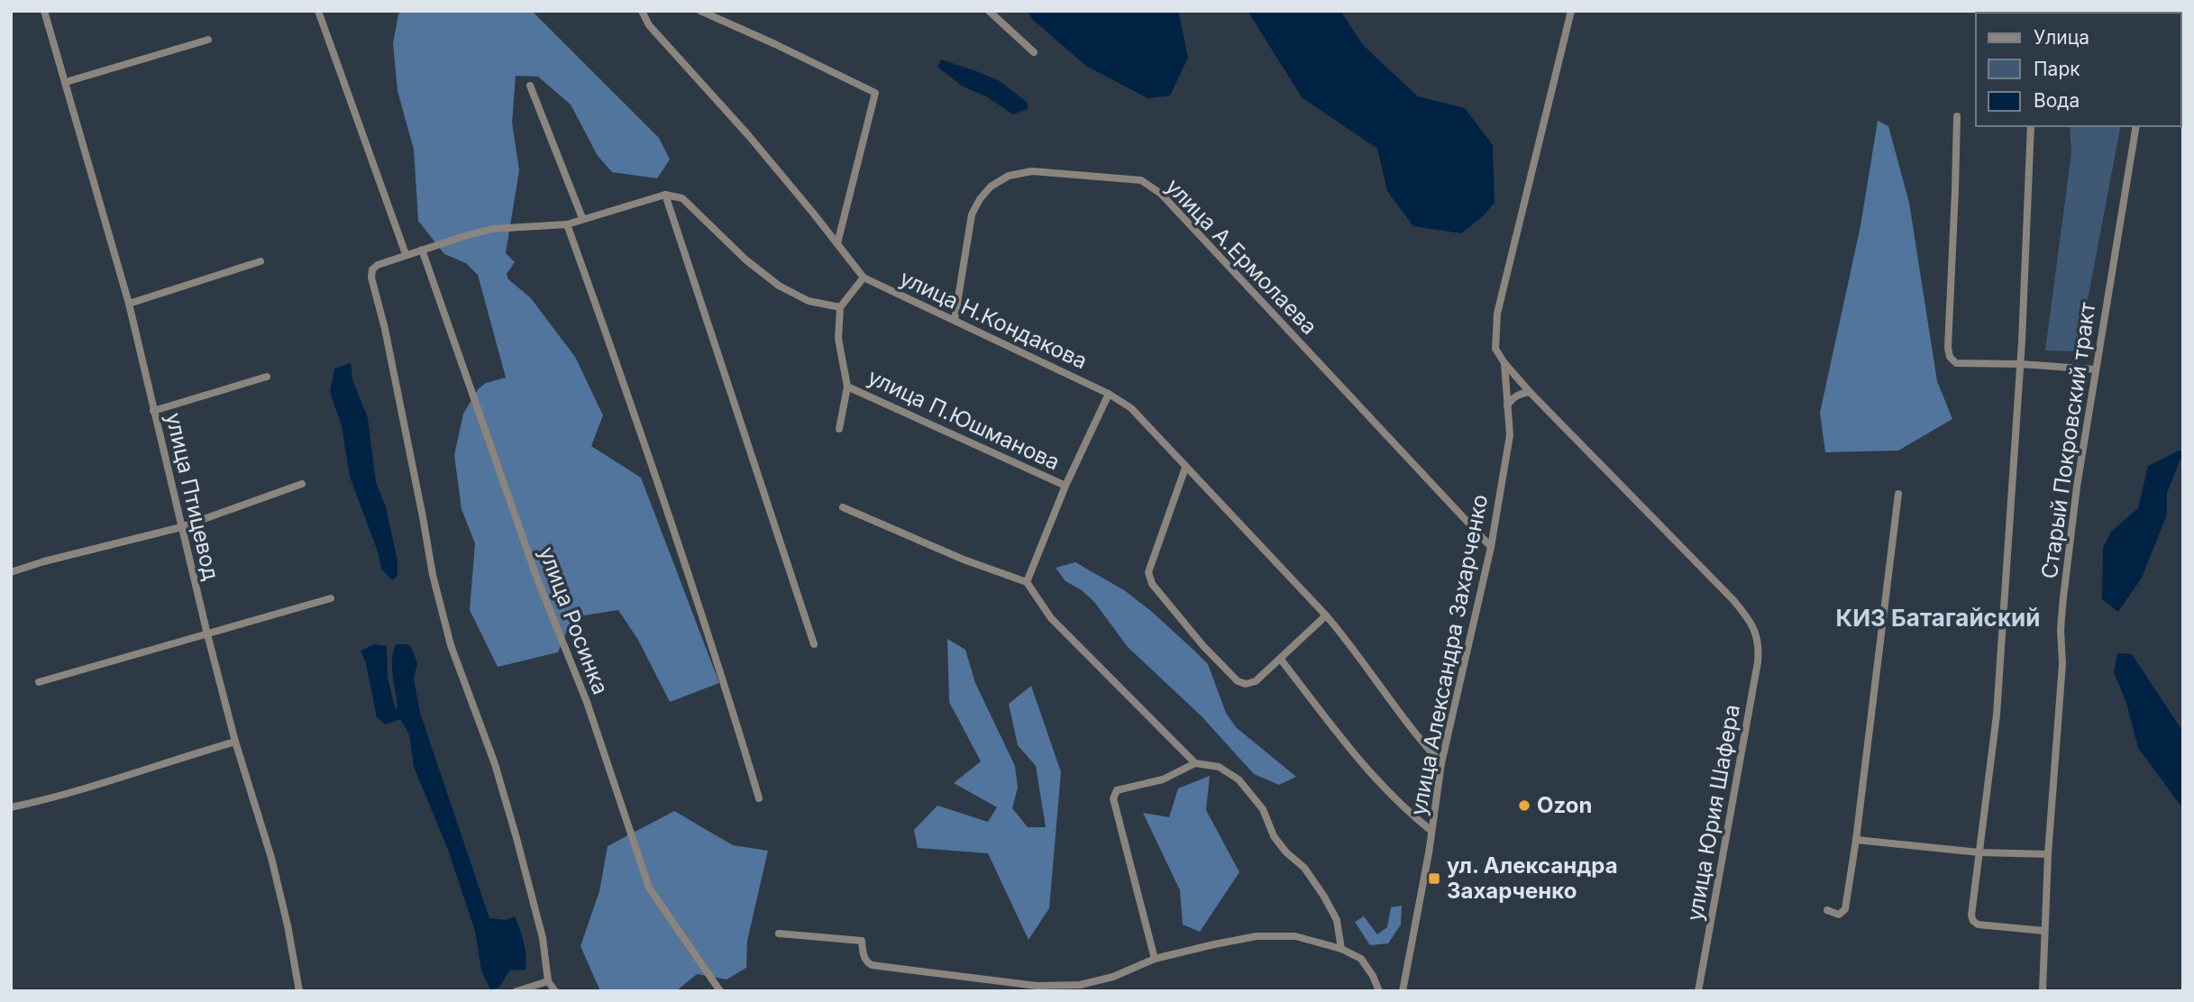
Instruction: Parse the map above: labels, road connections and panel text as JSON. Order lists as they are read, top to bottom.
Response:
{
  "streets": {
    "street": [
      "улица А.Ермолаева",
      "улица Н.Кондакова",
      "улица П.Юшманова",
      "Старый Покровский тракт",
      "улица Птицевод",
      "улица Росинка",
      "улица Александра Захарченко",
      "улица Юрия Шафера"
    ]
  },
  "crossings": [
    ["улица А.Ермолаева", "улица Н.Кондакова"],
    ["улица А.Ермолаева", "улица Александра Захарченко"],
    ["улица Н.Кондакова", "улица Александра Захарченко"]
  ],
  "districts": ["КИЗ Батагайский"],
  "places": {
    "other": ["Ozon"],
    "transit": ["ул. Александра Захарченко"]
  },
  "legend": ["Улица", "Парк", "Вода"]
}
